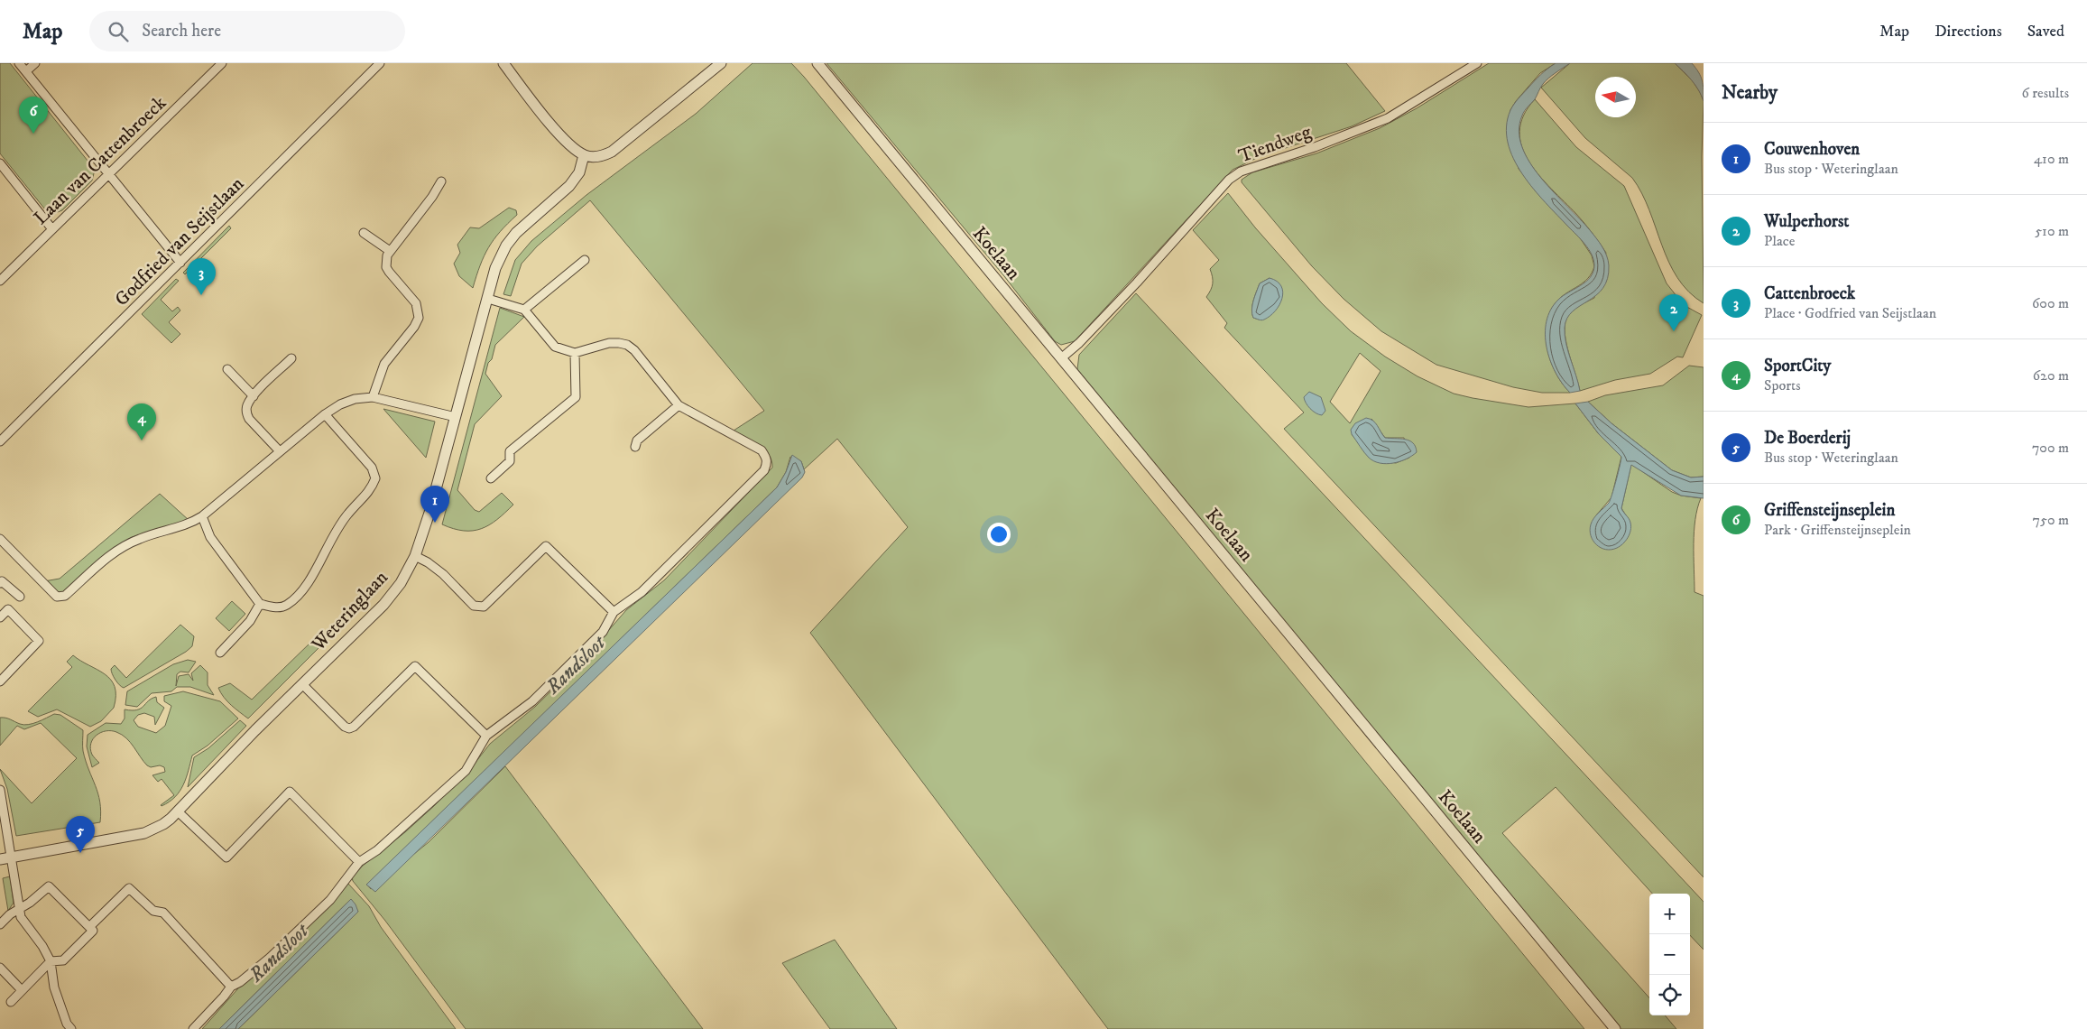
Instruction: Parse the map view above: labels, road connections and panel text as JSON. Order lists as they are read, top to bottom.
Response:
{
  "streets": {
    "street": [
      "Tiendweg",
      "Laan van Cattenbroeck",
      "Godfried van Seijstlaan",
      "Koelaan",
      "Weteringlaan"
    ]
  },
  "crossings": [
    ["Tiendweg", "Koelaan"]
  ],
  "water": ["Randsloot"],
  "north": "left",
  "page": {
    "header": "Map",
    "search": "Search here",
    "nav": ["Map", "Directions", "Saved"],
    "heading": ["Nearby", "6 results"],
    "pins": [
      "6",
      "3",
      "2",
      "4",
      "1",
      "5"
    ],
    "list": [
      {
        "mark": "1",
        "name": "Couwenhoven",
        "note": "Bus stop · Weteringlaan",
        "value": "410 m"
      },
      {
        "mark": "2",
        "name": "Wulperhorst",
        "note": "Place",
        "value": "510 m"
      },
      {
        "mark": "3",
        "name": "Cattenbroeck",
        "note": "Place · Godfried van Seijstlaan",
        "value": "600 m"
      },
      {
        "mark": "4",
        "name": "SportCity",
        "note": "Sports",
        "value": "620 m"
      },
      {
        "mark": "5",
        "name": "De Boerderij",
        "note": "Bus stop · Weteringlaan",
        "value": "700 m"
      },
      {
        "mark": "6",
        "name": "Griffensteijnseplein",
        "note": "Park · Griffensteijnseplein",
        "value": "750 m"
      }
    ],
    "map_buttons": ["+", "−"]
  }
}
